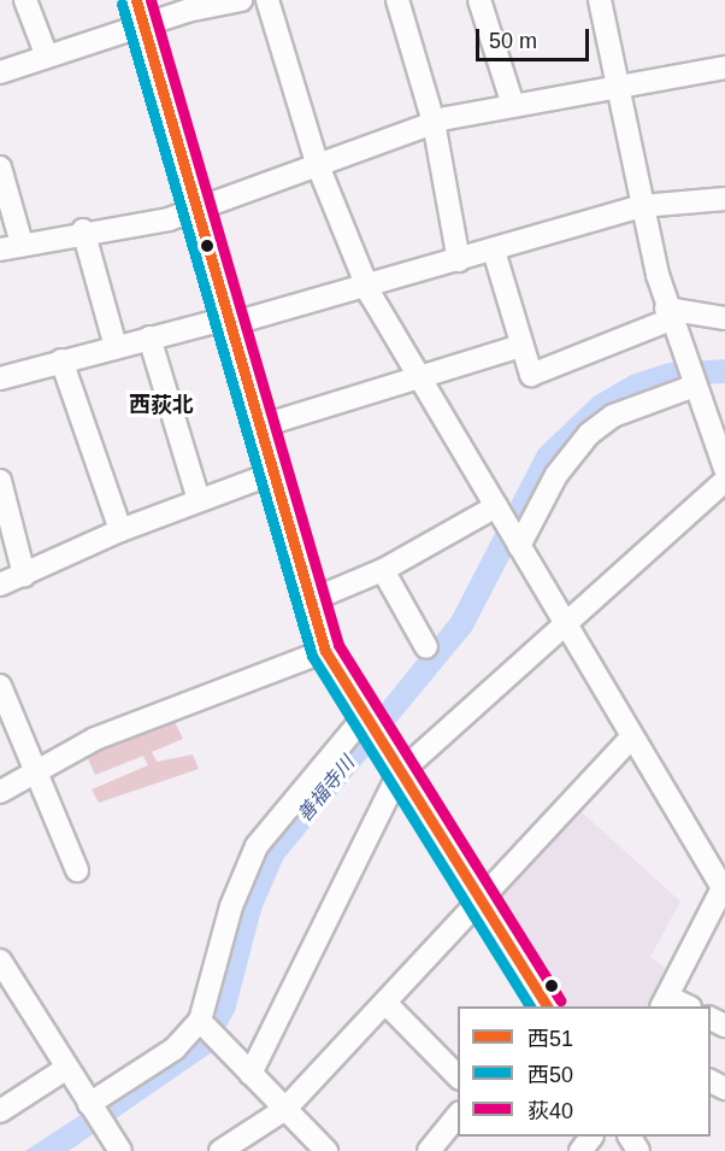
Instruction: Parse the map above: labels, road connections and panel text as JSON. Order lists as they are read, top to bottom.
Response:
{
  "districts": ["西荻北"],
  "water": ["善福寺川"],
  "lines": ["transit line 西51", "transit line 荻40", "transit line 西50"],
  "legend": ["西51", "西50", "荻40"],
  "scale_bar": "50 m"
}
